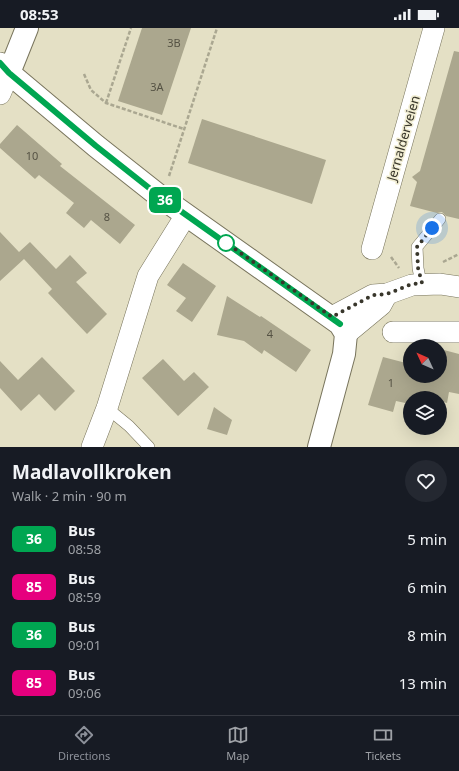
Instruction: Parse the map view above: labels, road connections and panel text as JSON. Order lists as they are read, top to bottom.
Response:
{
  "streets": {
    "street": ["Jernalderveien"]
  },
  "lines": ["bus line 36"],
  "house_numbers": [
    "3B",
    "3A",
    "10",
    "8",
    "4",
    "1"
  ],
  "north": "top left",
  "page": {
    "status": "08:53",
    "on_map": "36",
    "heading": ["Madlavollkroken", "Walk · 2 min · 90 m"],
    "list": [
      {
        "mark": "36",
        "name": "Bus",
        "note": "08:58",
        "value": "5 min"
      },
      {
        "mark": "85",
        "name": "Bus",
        "note": "08:59",
        "value": "6 min"
      },
      {
        "mark": "36",
        "name": "Bus",
        "note": "09:01",
        "value": "8 min"
      },
      {
        "mark": "85",
        "name": "Bus",
        "note": "09:06",
        "value": "13 min"
      }
    ],
    "tabs": ["Directions", "Map", "Tickets"]
  }
}
